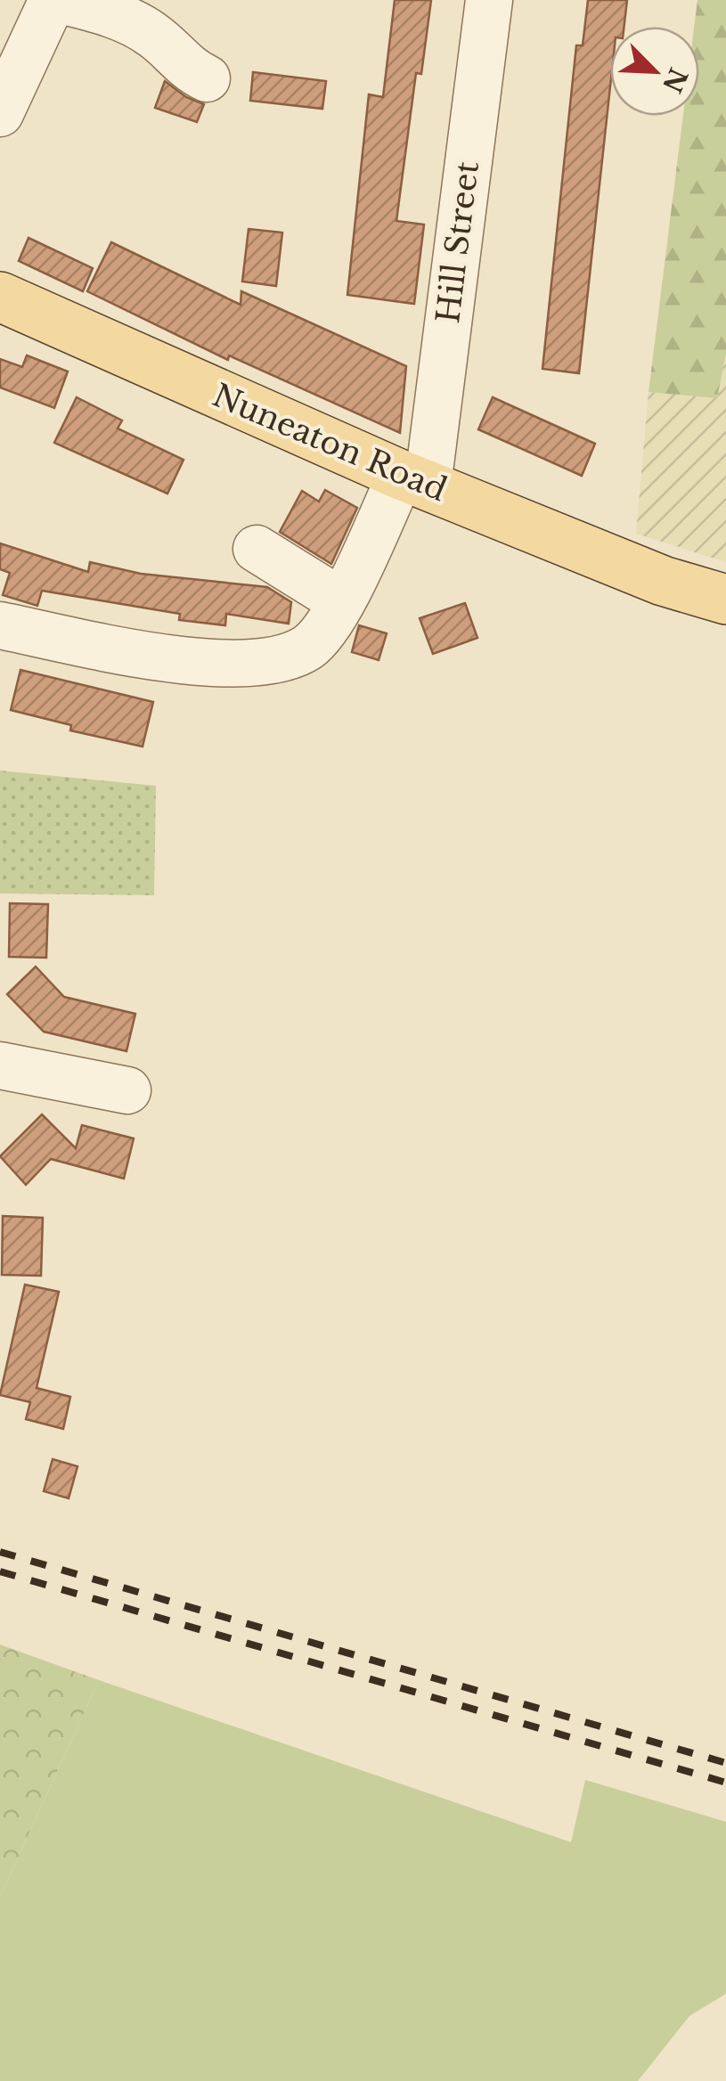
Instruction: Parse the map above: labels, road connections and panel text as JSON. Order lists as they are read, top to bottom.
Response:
{
  "streets": {
    "main road": ["Nuneaton Road"],
    "street": ["Hill Street"]
  },
  "crossings": [
    ["Hill Street", "Nuneaton Road"]
  ],
  "north": "bottom right"
}
